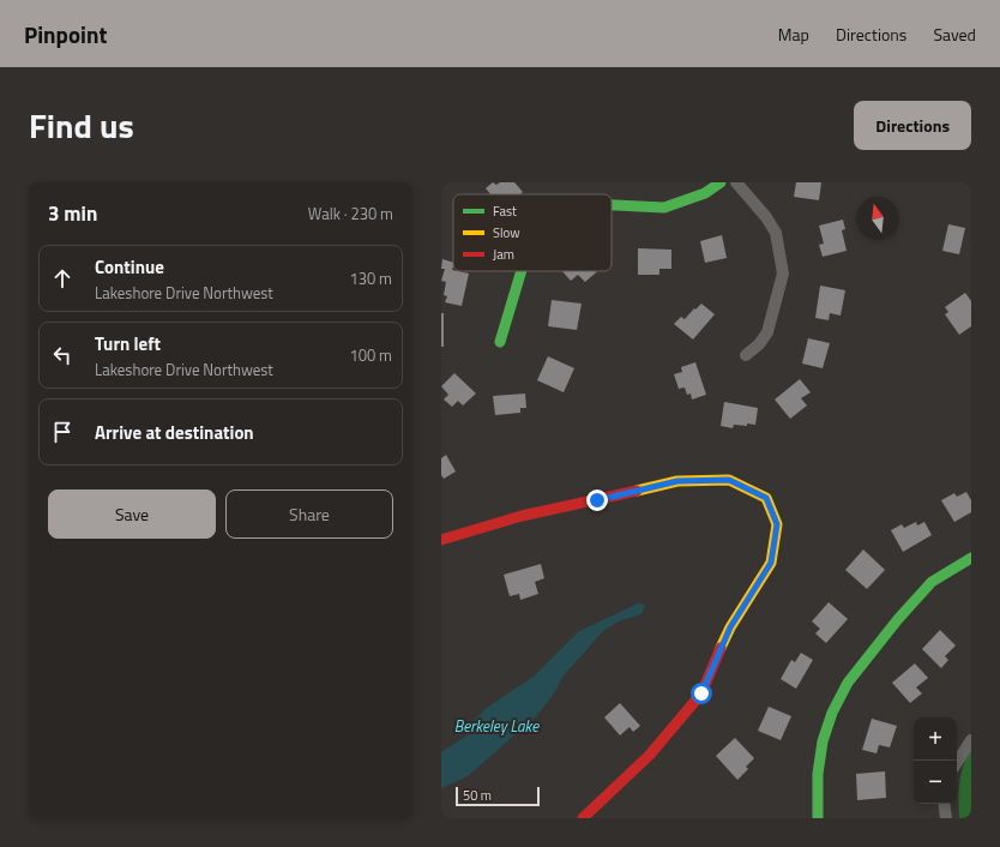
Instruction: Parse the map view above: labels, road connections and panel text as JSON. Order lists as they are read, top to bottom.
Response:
{
  "water": ["Berkeley Lake"],
  "legend": ["Fast", "Slow", "Jam"],
  "scale_bar": "50 m",
  "north": "top",
  "page": {
    "header": "Pinpoint",
    "nav": ["Map", "Directions", "Saved"],
    "title": "Find us",
    "buttons": [
      "Directions",
      ["Save", "Share"]
    ],
    "heading": ["3 min", "Walk · 230 m"],
    "list": [
      ["Continue", "Lakeshore Drive Northwest", "130 m"],
      ["Turn left", "Lakeshore Drive Northwest", "100 m"],
      "Arrive at destination"
    ],
    "map_buttons": ["+", "−"],
    "scale": "50 m"
  }
}
